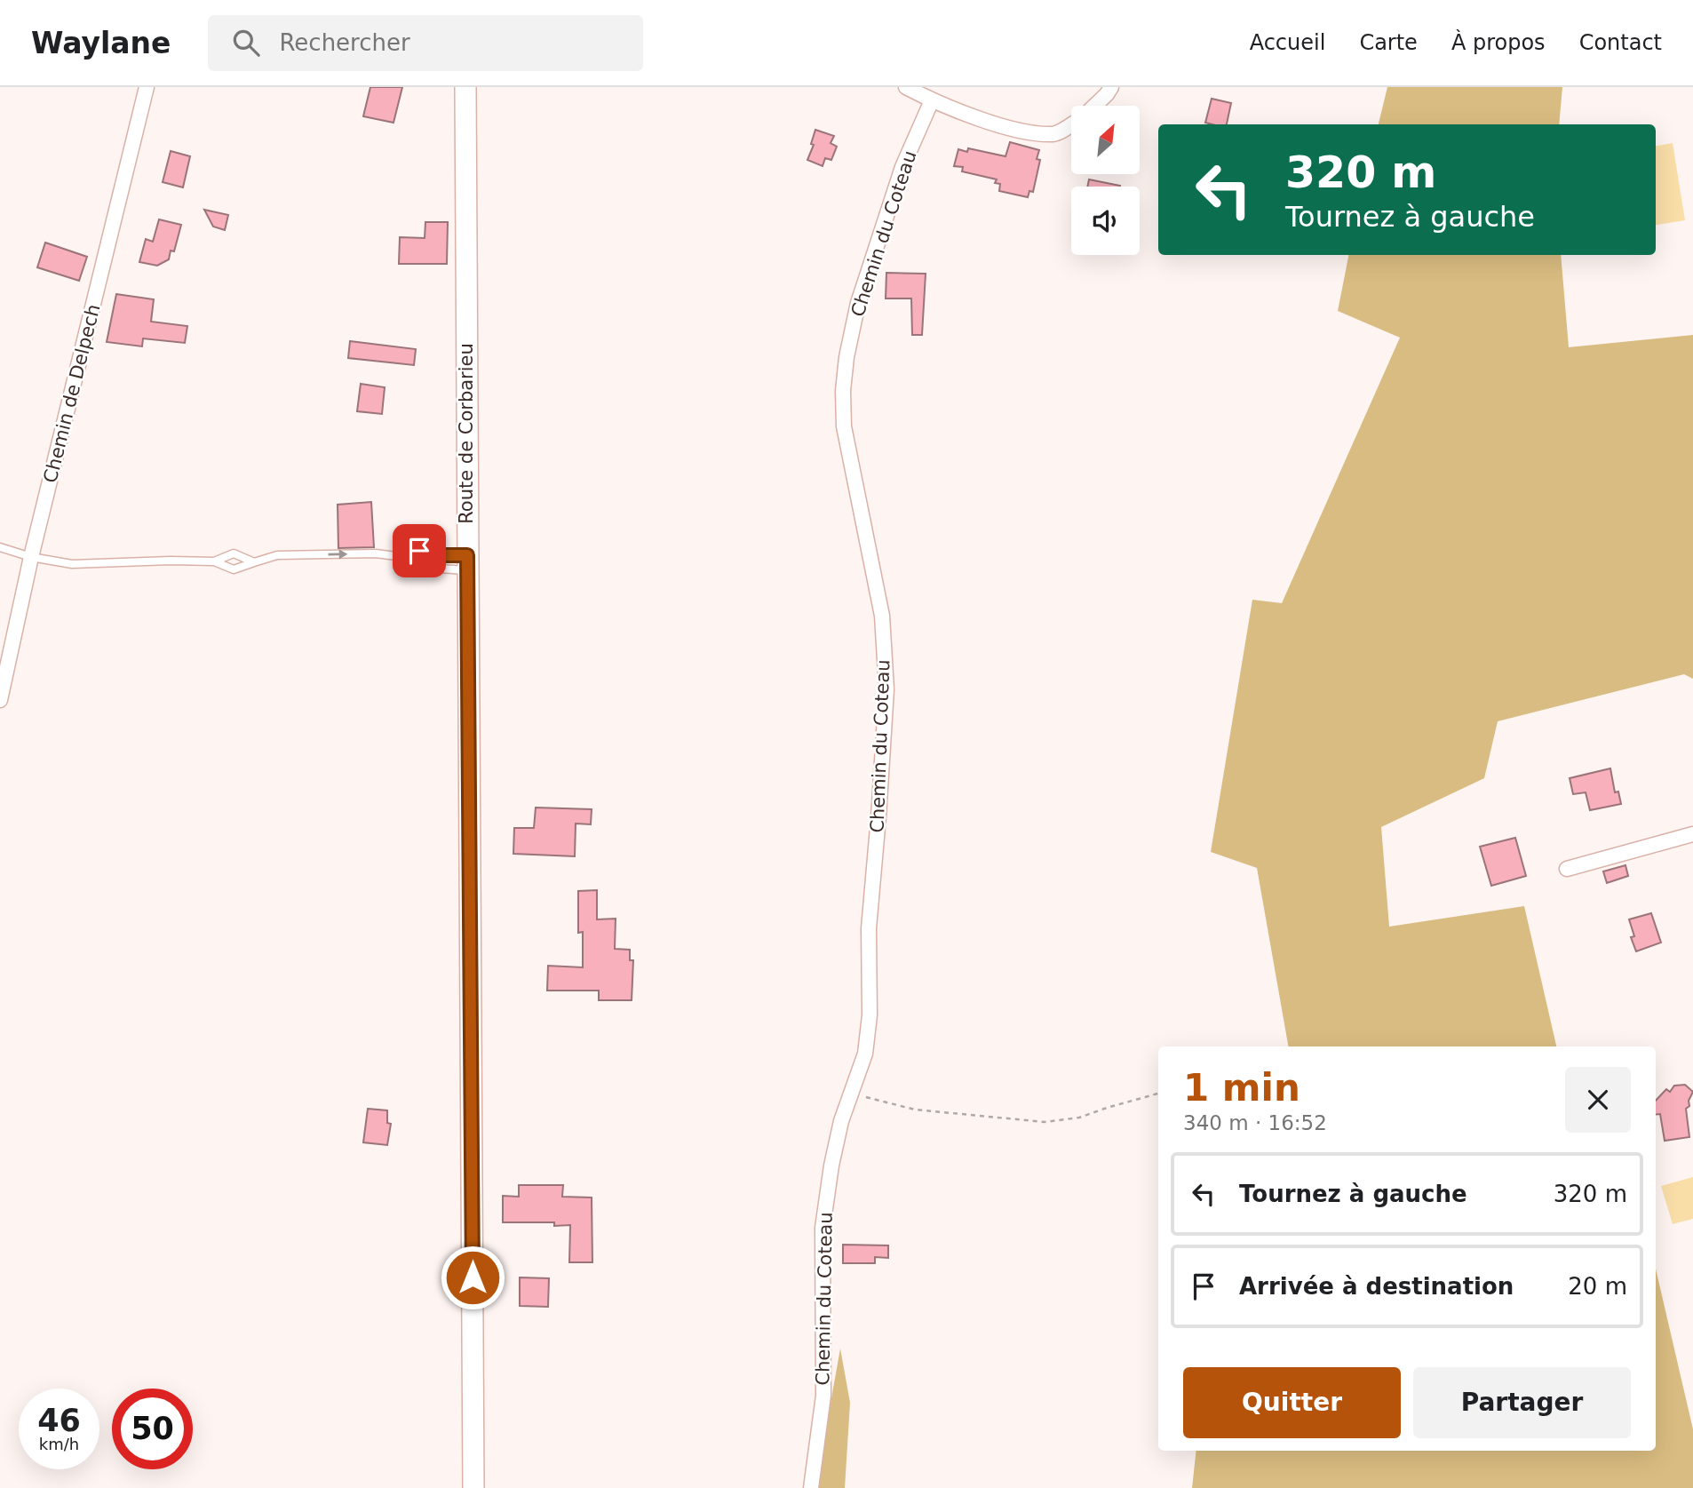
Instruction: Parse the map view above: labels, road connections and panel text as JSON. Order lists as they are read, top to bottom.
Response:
{
  "streets": {
    "main road": ["Route de Corbarieu"],
    "street": ["Chemin du Coteau", "Chemin de Delpech"]
  },
  "north": "top right",
  "page": {
    "header": "Waylane",
    "search": "Rechercher",
    "nav": [
      "Accueil",
      "Carte",
      "À propos",
      "Contact"
    ],
    "turn": ["320 m", "Tournez à gauche"],
    "heading": ["1 min", "340 m · 16:52"],
    "list": [
      {
        "name": "Tournez à gauche",
        "value": "320 m"
      },
      {
        "name": "Arrivée à destination",
        "value": "20 m"
      }
    ],
    "buttons": ["Quitter", "Partager"],
    "speed": "46 km/h",
    "limit": "50"
  }
}
